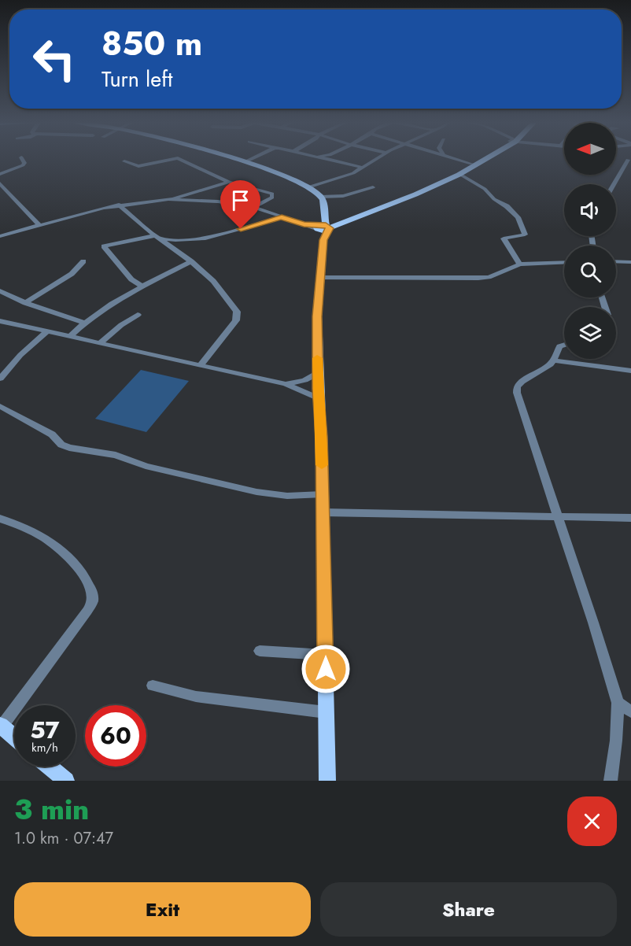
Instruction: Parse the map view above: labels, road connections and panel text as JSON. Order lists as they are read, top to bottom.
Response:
{
  "north": "left",
  "page": {
    "turn": ["850 m", "Turn left"],
    "speed": "57 km/h",
    "limit": "60",
    "heading": ["3 min", "1.0 km · 07:47"],
    "buttons": ["Exit", "Share"]
  }
}
